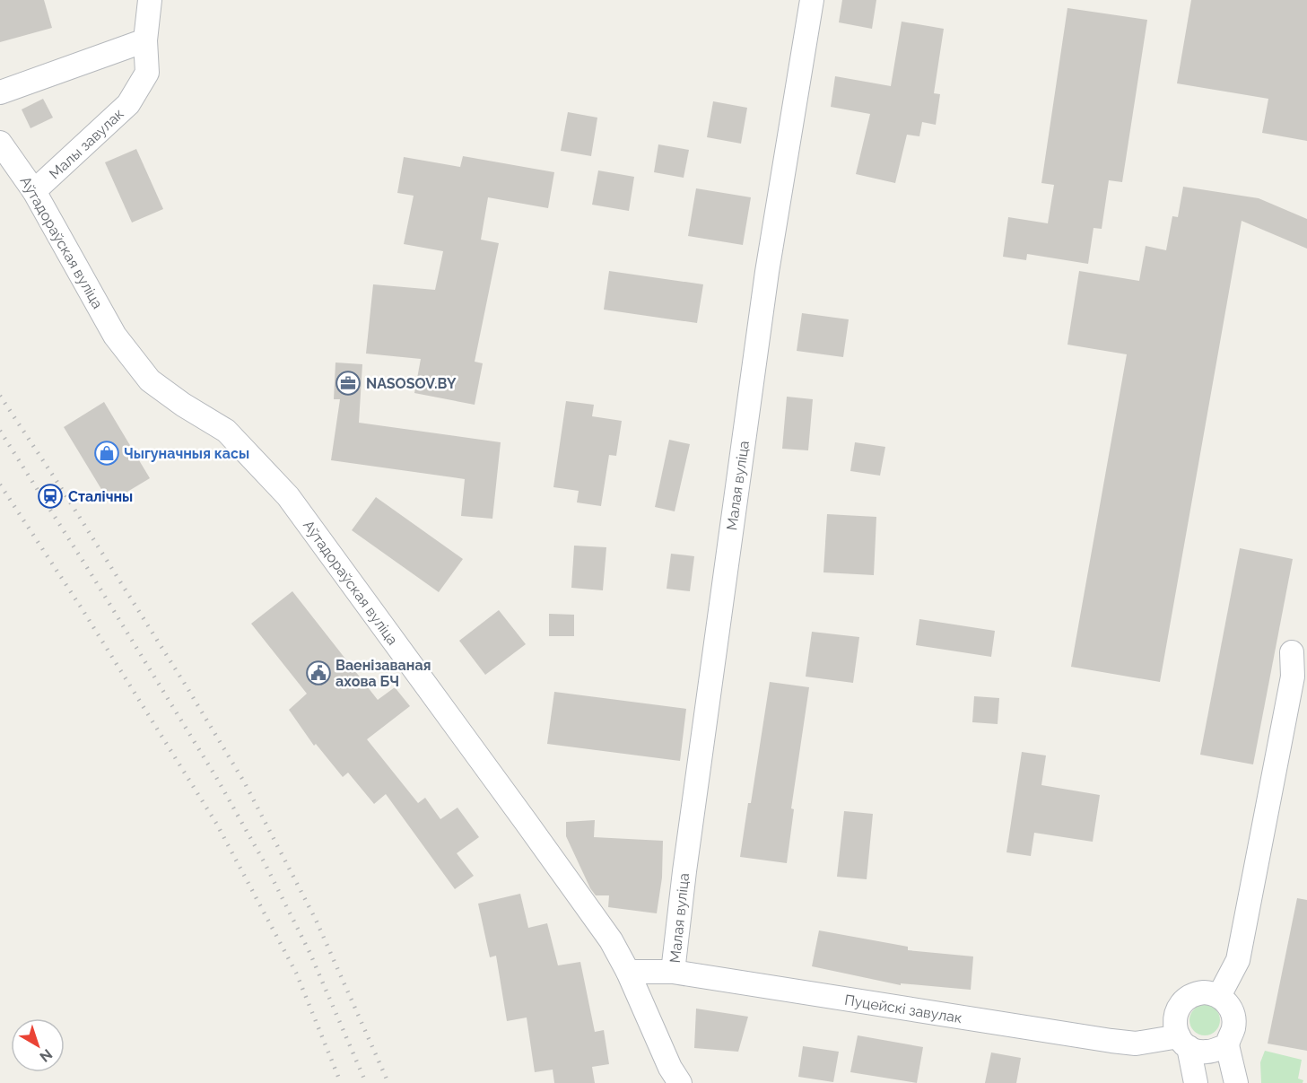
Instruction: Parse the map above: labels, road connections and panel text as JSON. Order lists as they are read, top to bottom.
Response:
{
  "streets": {
    "street": [
      "Малы завулак",
      "Аўтадораўская вуліца",
      "Малая вуліца",
      "Пуцейскі завулак"
    ]
  },
  "crossings": [
    ["Малы завулак", "Аўтадораўская вуліца"],
    ["Аўтадораўская вуліца", "Пуцейскі завулак"],
    ["Малая вуліца", "Пуцейскі завулак"]
  ],
  "places": {
    "office": ["NASOSOV.BY"],
    "shop": ["Чыгуначныя касы"],
    "station": ["Сталічны"],
    "public building": ["Ваенізаваная ахова БЧ"]
  },
  "north": "bottom right"
}
